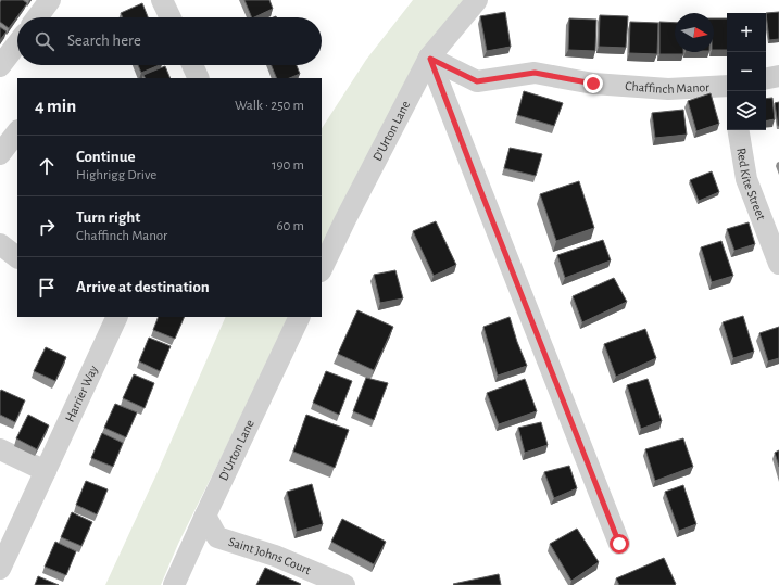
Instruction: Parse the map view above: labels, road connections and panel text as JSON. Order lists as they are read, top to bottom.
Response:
{
  "streets": {
    "street": [
      "Chaffinch Manor",
      "D'Urton Lane",
      "Red Kite Street",
      "Harrier Way",
      "Saint Johns Court"
    ]
  },
  "crossings": [
    ["Chaffinch Manor", "D'Urton Lane"],
    ["D'Urton Lane", "Saint Johns Court"]
  ],
  "north": "right",
  "page": {
    "map_buttons": ["+", "−"],
    "search": "Search here",
    "heading": ["4 min", "Walk · 250 m"],
    "list": [
      ["Continue", "Highrigg Drive", "190 m"],
      ["Turn right", "Chaffinch Manor", "60 m"],
      "Arrive at destination"
    ]
  }
}
